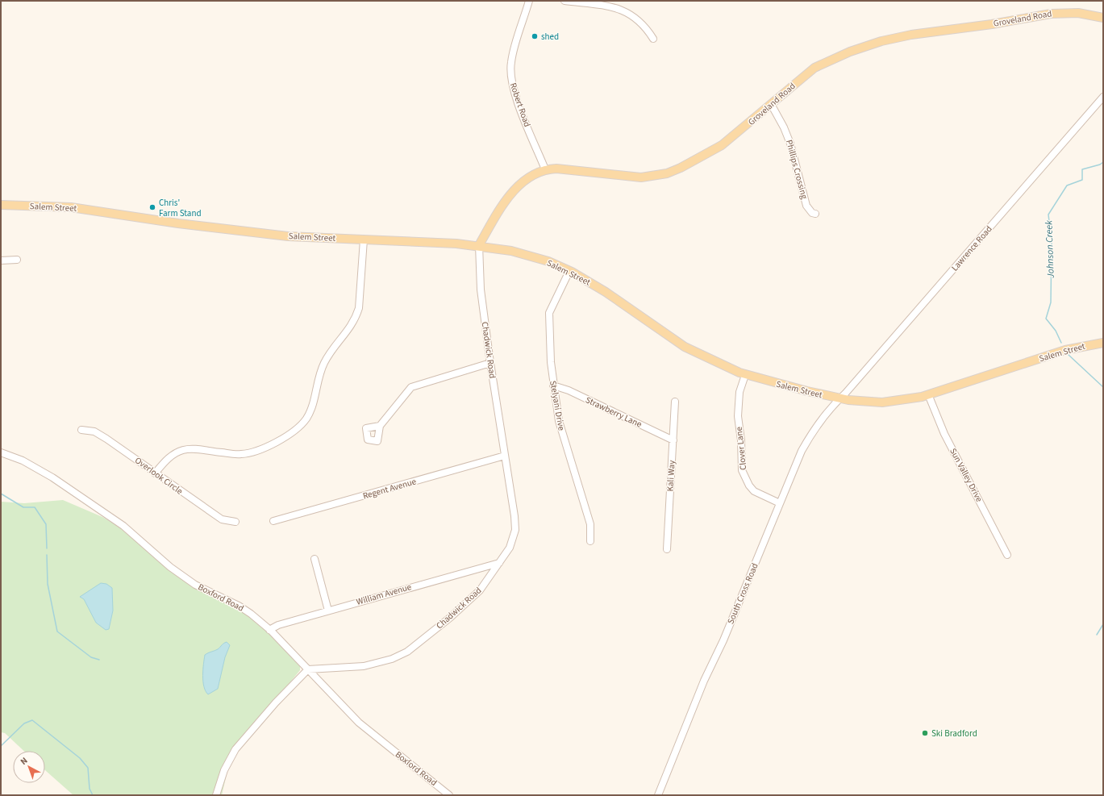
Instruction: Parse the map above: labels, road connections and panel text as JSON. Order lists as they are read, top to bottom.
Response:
{
  "streets": {
    "main road": ["Groveland Road", "Salem Street"],
    "street": [
      "Robert Road",
      "Phillips Crossing",
      "Lawrence Road",
      "Chadwick Road",
      "Stelyani Drive",
      "Strawberry Lane",
      "Clover Lane",
      "Sun Valley Drive",
      "Overlook Circle",
      "Kali Way",
      "Regent Avenue",
      "South Cross Road",
      "William Avenue",
      "Boxford Road"
    ]
  },
  "crossings": [
    ["Groveland Road", "Robert Road"],
    ["Groveland Road", "Phillips Crossing"],
    ["Groveland Road", "Salem Street"],
    ["Groveland Road", "Chadwick Road"],
    ["Salem Street", "Lawrence Road"],
    ["Salem Street", "Chadwick Road"],
    ["Salem Street", "Stelyani Drive"],
    ["Salem Street", "Clover Lane"],
    ["Salem Street", "Sun Valley Drive"],
    ["Salem Street", "South Cross Road"],
    ["Lawrence Road", "South Cross Road"],
    ["Chadwick Road", "Regent Avenue"],
    ["Chadwick Road", "William Avenue"],
    ["Chadwick Road", "Boxford Road"],
    ["Stelyani Drive", "Strawberry Lane"],
    ["Strawberry Lane", "Kali Way"],
    ["Clover Lane", "South Cross Road"],
    ["William Avenue", "Boxford Road"]
  ],
  "water": ["Johnson Creek"],
  "places": ["shed", "Chris' Farm Stand", "Ski Bradford"],
  "north": "top left"
}
